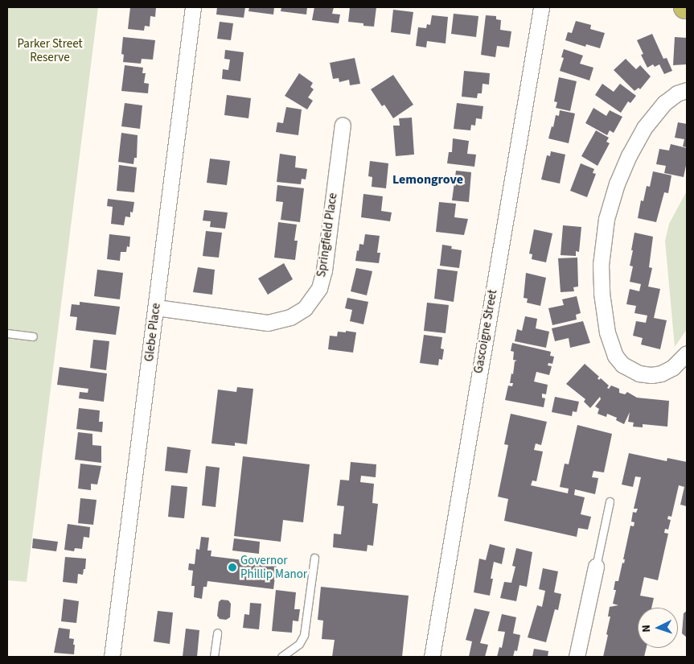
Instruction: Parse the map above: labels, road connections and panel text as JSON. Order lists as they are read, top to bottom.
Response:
{
  "streets": {
    "street": ["Springfield Place", "Gascoigne Street", "Glebe Place"]
  },
  "crossings": [
    ["Springfield Place", "Glebe Place"]
  ],
  "districts": ["Lemongrove"],
  "parks": ["Parker Street Reserve"],
  "places": ["Governor Phillip Manor"],
  "north": "left"
}
